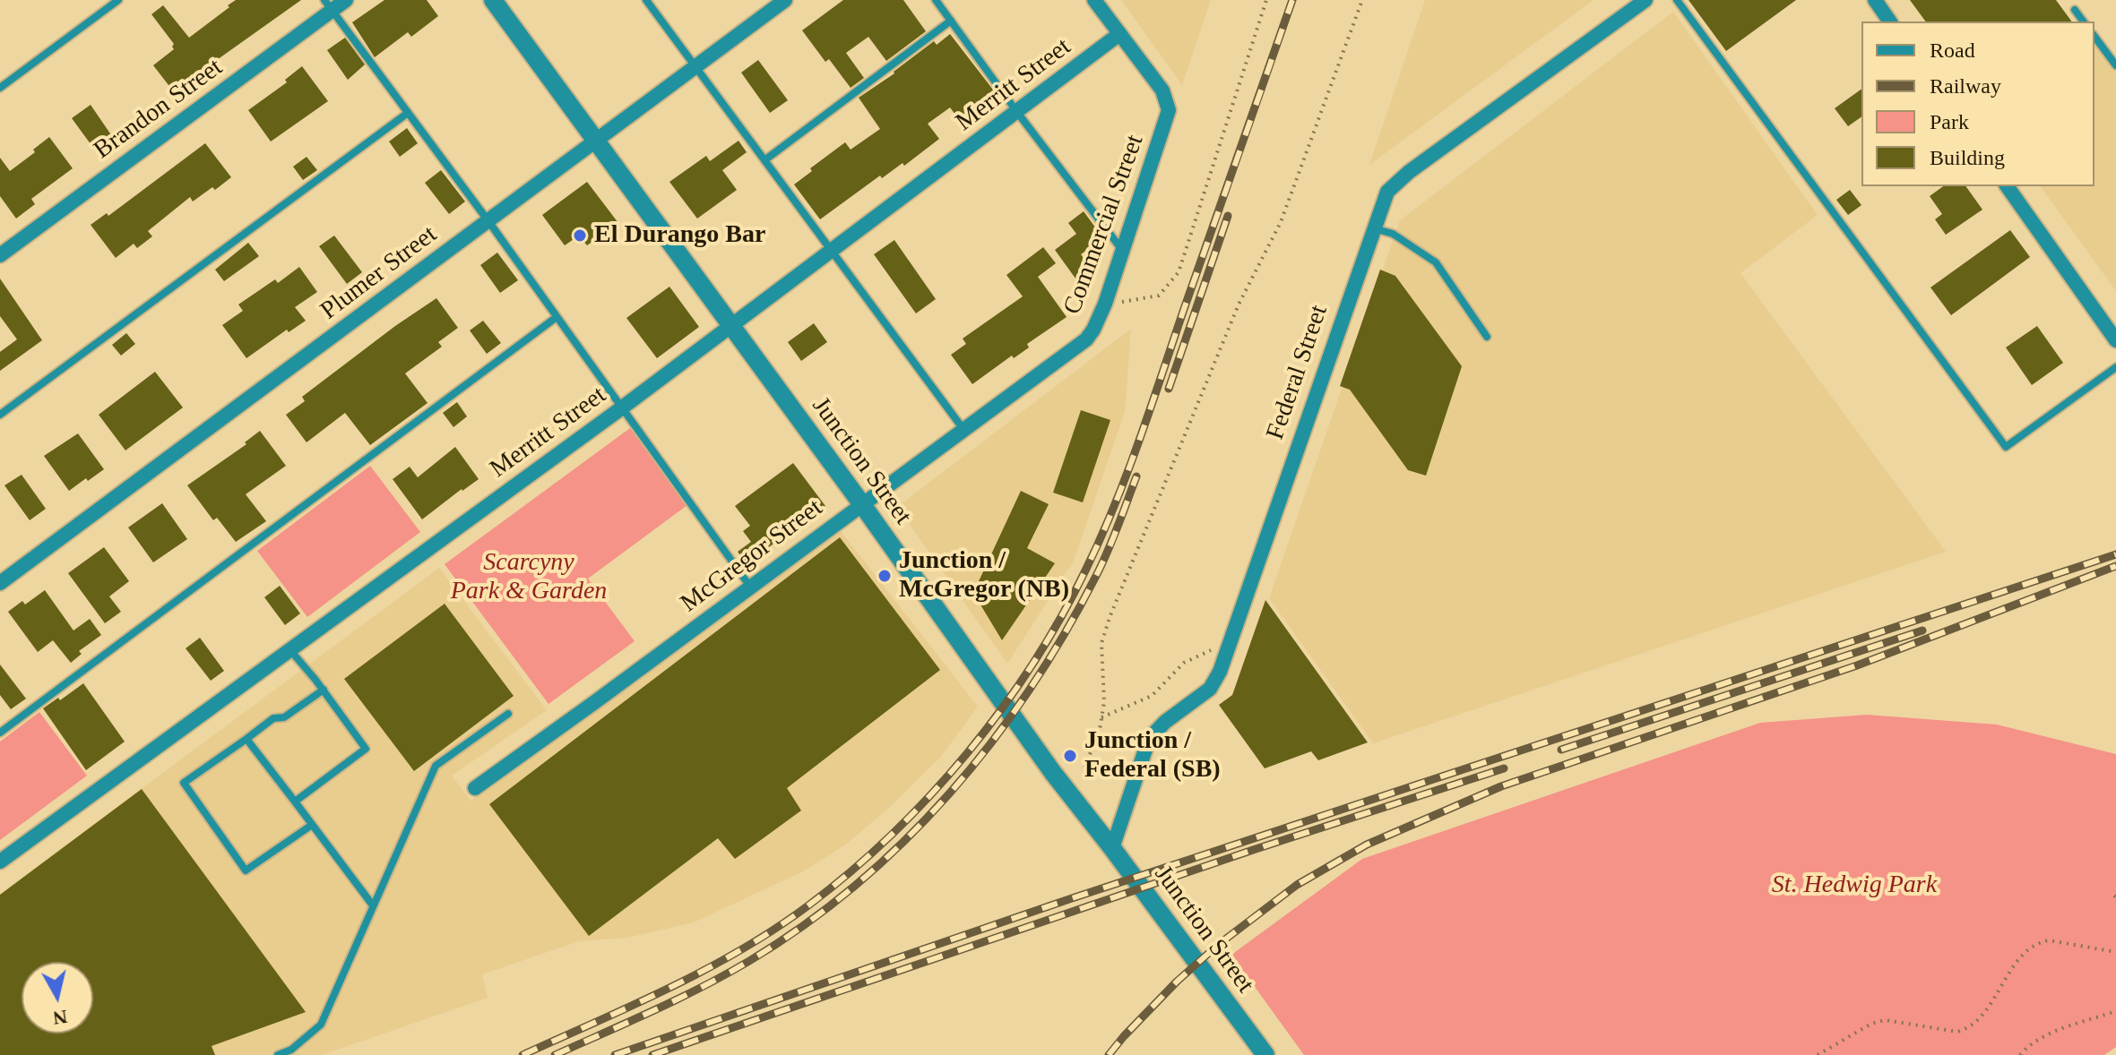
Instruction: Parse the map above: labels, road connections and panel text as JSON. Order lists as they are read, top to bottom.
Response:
{
  "streets": {
    "street": [
      "Merritt Street",
      "Brandon Street",
      "Commercial Street",
      "Plumer Street",
      "Federal Street",
      "Junction Street",
      "McGregor Street"
    ]
  },
  "crossings": [
    ["Merritt Street", "Commercial Street"],
    ["Merritt Street", "Junction Street"],
    ["Commercial Street", "McGregor Street"],
    ["Plumer Street", "Junction Street"],
    ["Federal Street", "Junction Street"],
    ["Junction Street", "McGregor Street"]
  ],
  "parks": ["Scarcyny Park & Garden", "St. Hedwig Park"],
  "places": ["El Durango Bar", "Junction / McGregor (NB)", "Junction / Federal (SB)"],
  "legend": [
    "Road",
    "Railway",
    "Park",
    "Building"
  ],
  "north": "bottom"
}
